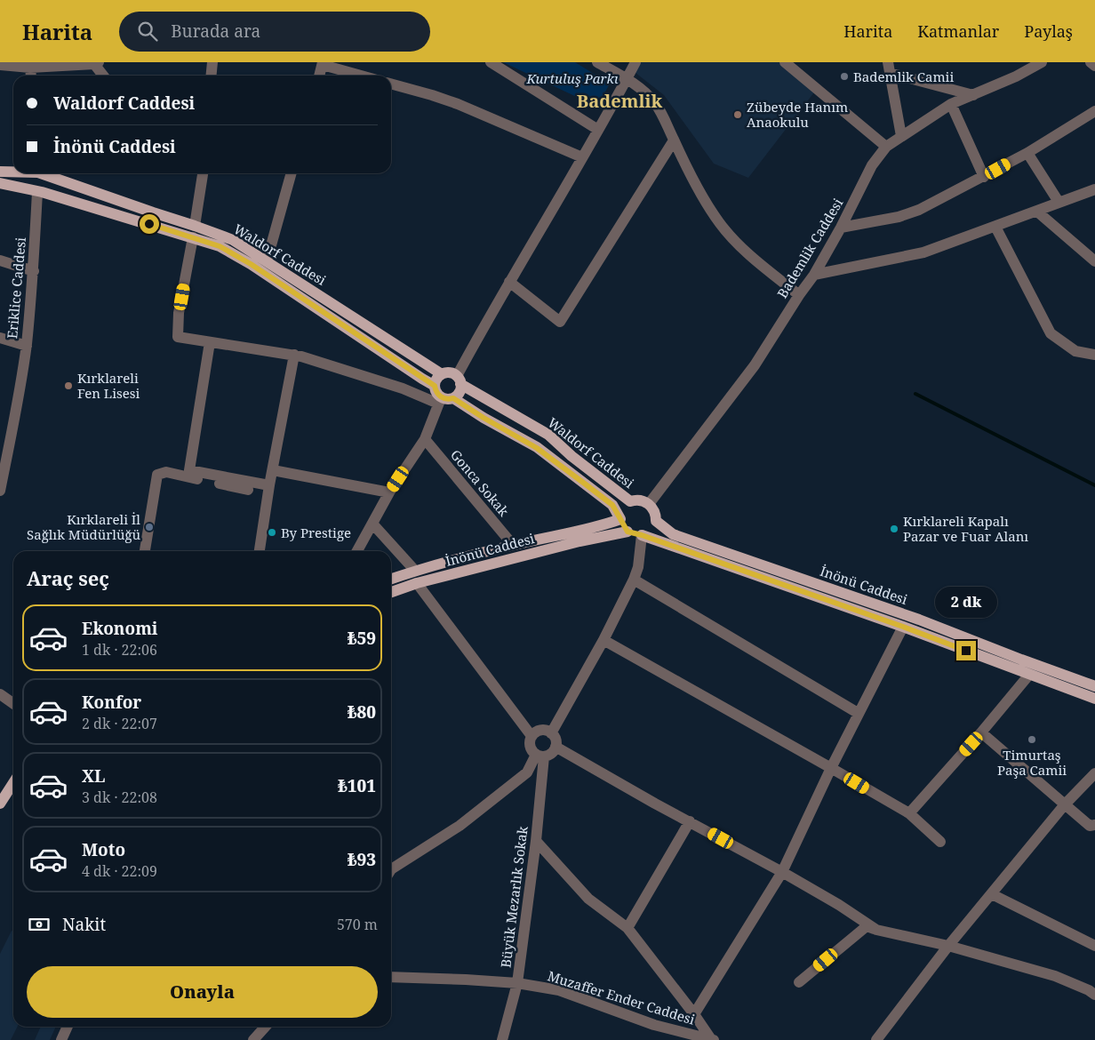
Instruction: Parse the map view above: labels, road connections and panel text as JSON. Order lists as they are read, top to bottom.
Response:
{
  "streets": {
    "main road": ["Waldorf Caddesi", "İnönü Caddesi"],
    "street": [
      "Bademlik Caddesi",
      "Eriklice Caddesi",
      "Gonca Sokak",
      "Büyük Mezarlık Sokak",
      "Muzaffer Ender Caddesi"
    ]
  },
  "crossings": [
    ["Bademlik Caddesi", "Waldorf Caddesi"],
    ["Bademlik Caddesi", "İnönü Caddesi"],
    ["Waldorf Caddesi", "Eriklice Caddesi"],
    ["Waldorf Caddesi", "İnönü Caddesi"],
    ["Gonca Sokak", "İnönü Caddesi"],
    ["Büyük Mezarlık Sokak", "Muzaffer Ender Caddesi"]
  ],
  "districts": ["Bademlik"],
  "parks": ["Kurtuluş Parkı"],
  "places": [
    "Bademlik Camii",
    "Zübeyde Hanım Anaokulu",
    "Kırklareli Fen Lisesi",
    "Kırklareli İl Sağlık Müdürlüğü",
    "Kırklareli Kapalı Pazar ve Fuar Alanı",
    "By Prestige",
    "Timurtaş Paşa Camii"
  ],
  "page": {
    "header": "Harita",
    "search": "Burada ara",
    "nav": ["Harita", "Katmanlar", "Paylaş"],
    "banner": ["Waldorf Caddesi", "İnönü Caddesi"],
    "heading": "Araç seç",
    "bubble": "2 dk",
    "list": [
      {
        "name": "Ekonomi",
        "note": "1 dk · 22:06",
        "value": "₺59"
      },
      {
        "name": "Konfor",
        "note": "2 dk · 22:07",
        "value": "₺80"
      },
      {
        "name": "XL",
        "note": "3 dk · 22:08",
        "value": "₺101"
      },
      {
        "name": "Moto",
        "note": "4 dk · 22:09",
        "value": "₺93"
      }
    ],
    "pay": ["Nakit", "570 m"],
    "buttons": "Onayla"
  }
}
